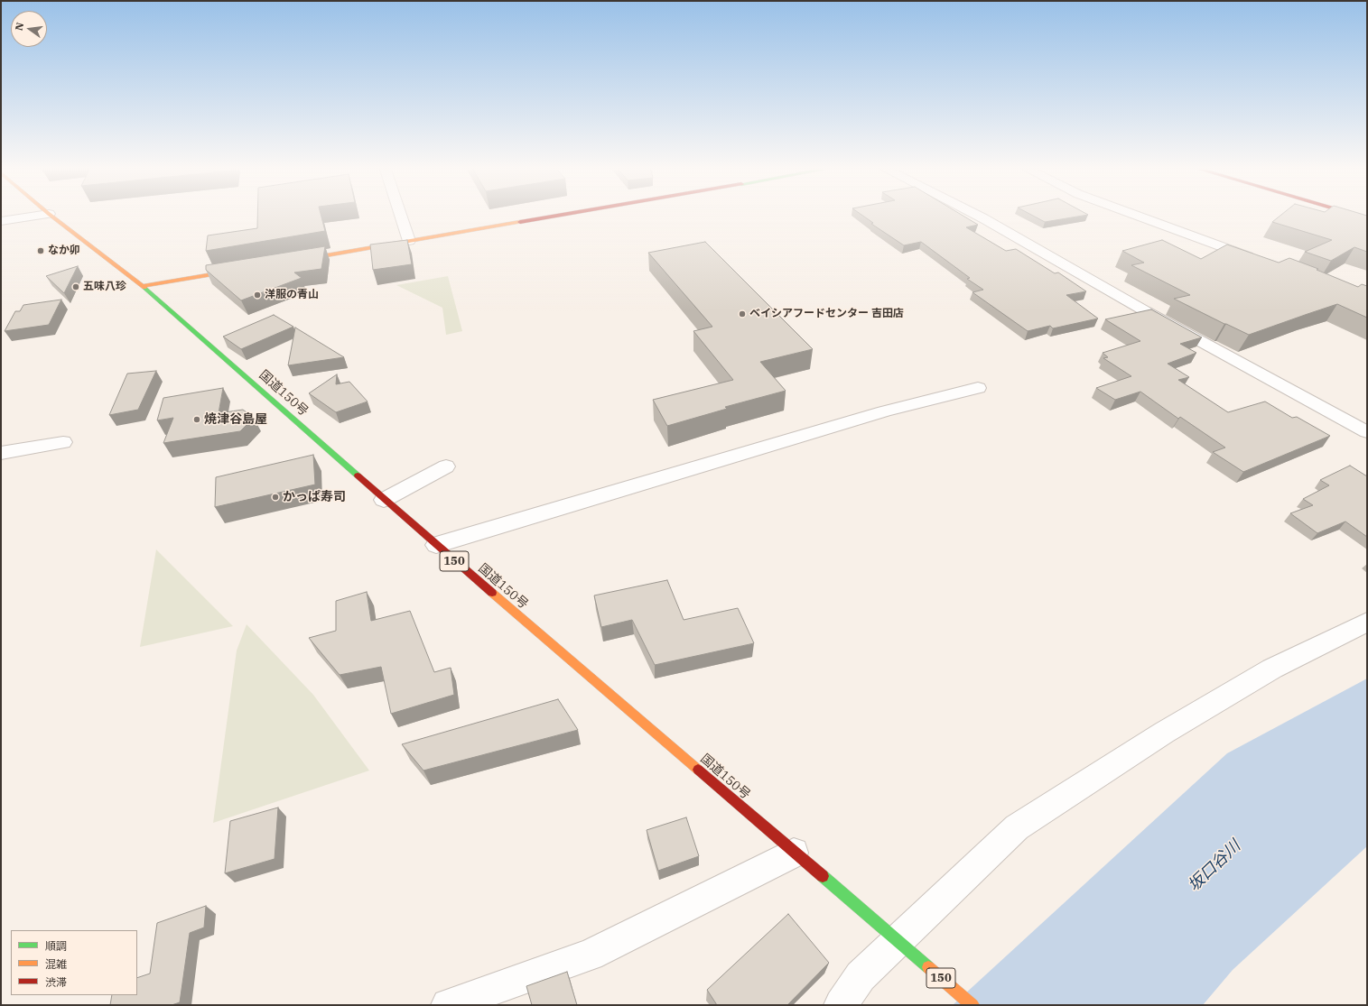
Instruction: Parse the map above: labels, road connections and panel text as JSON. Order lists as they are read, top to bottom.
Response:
{
  "streets": {
    "main road": ["国道150号", "150"]
  },
  "water": ["坂口谷川"],
  "places": [
    "なか卯",
    "五味八珍",
    "洋服の青山",
    "ベイシアフードセンター 吉田店",
    "焼津谷島屋",
    "かっぱ寿司"
  ],
  "legend": ["順調", "混雑", "渋滞"],
  "north": "left"
}
